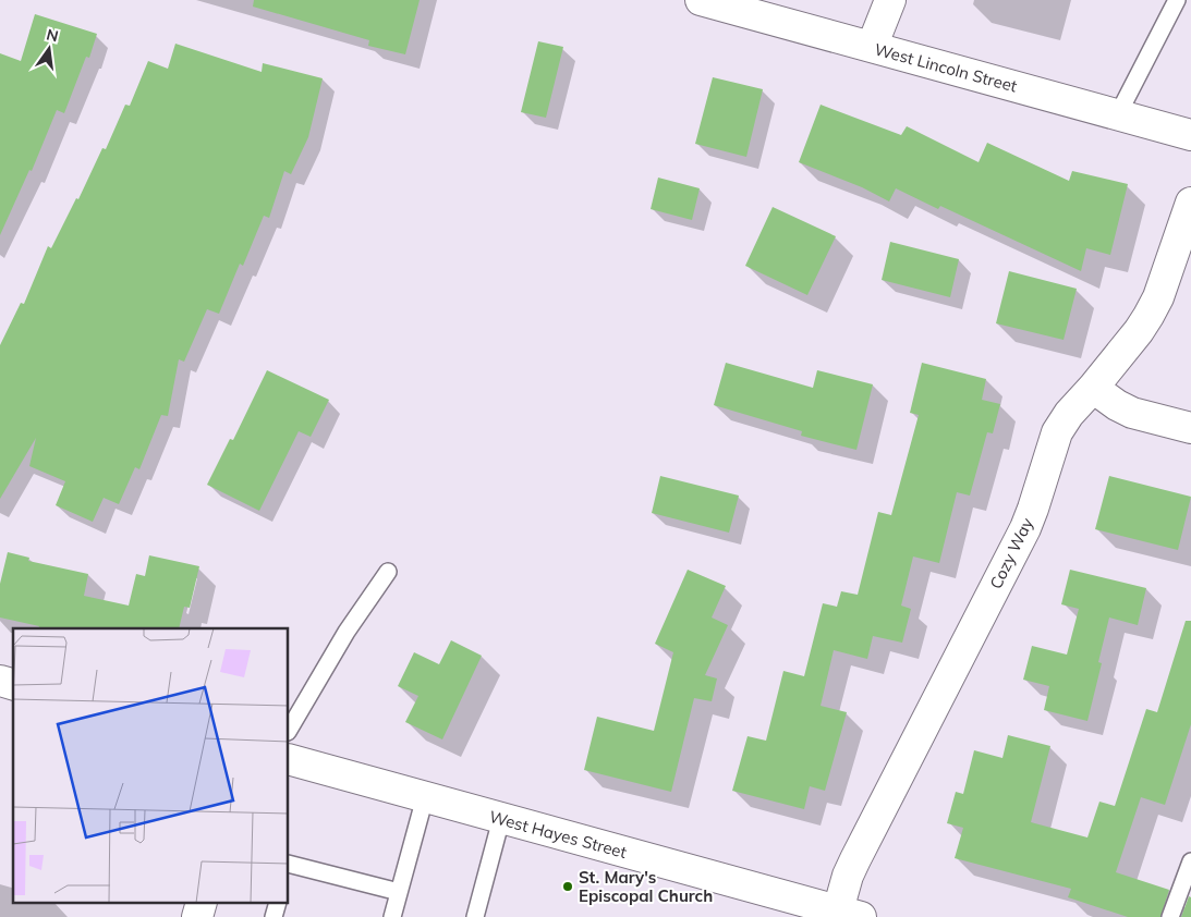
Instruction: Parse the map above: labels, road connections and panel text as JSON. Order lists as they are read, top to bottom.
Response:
{
  "streets": {
    "street": ["West Lincoln Street", "Cozy Way", "West Hayes Street"]
  },
  "crossings": [
    ["Cozy Way", "West Hayes Street"]
  ],
  "places": ["St. Mary's Episcopal Church"],
  "north": "top"
}
